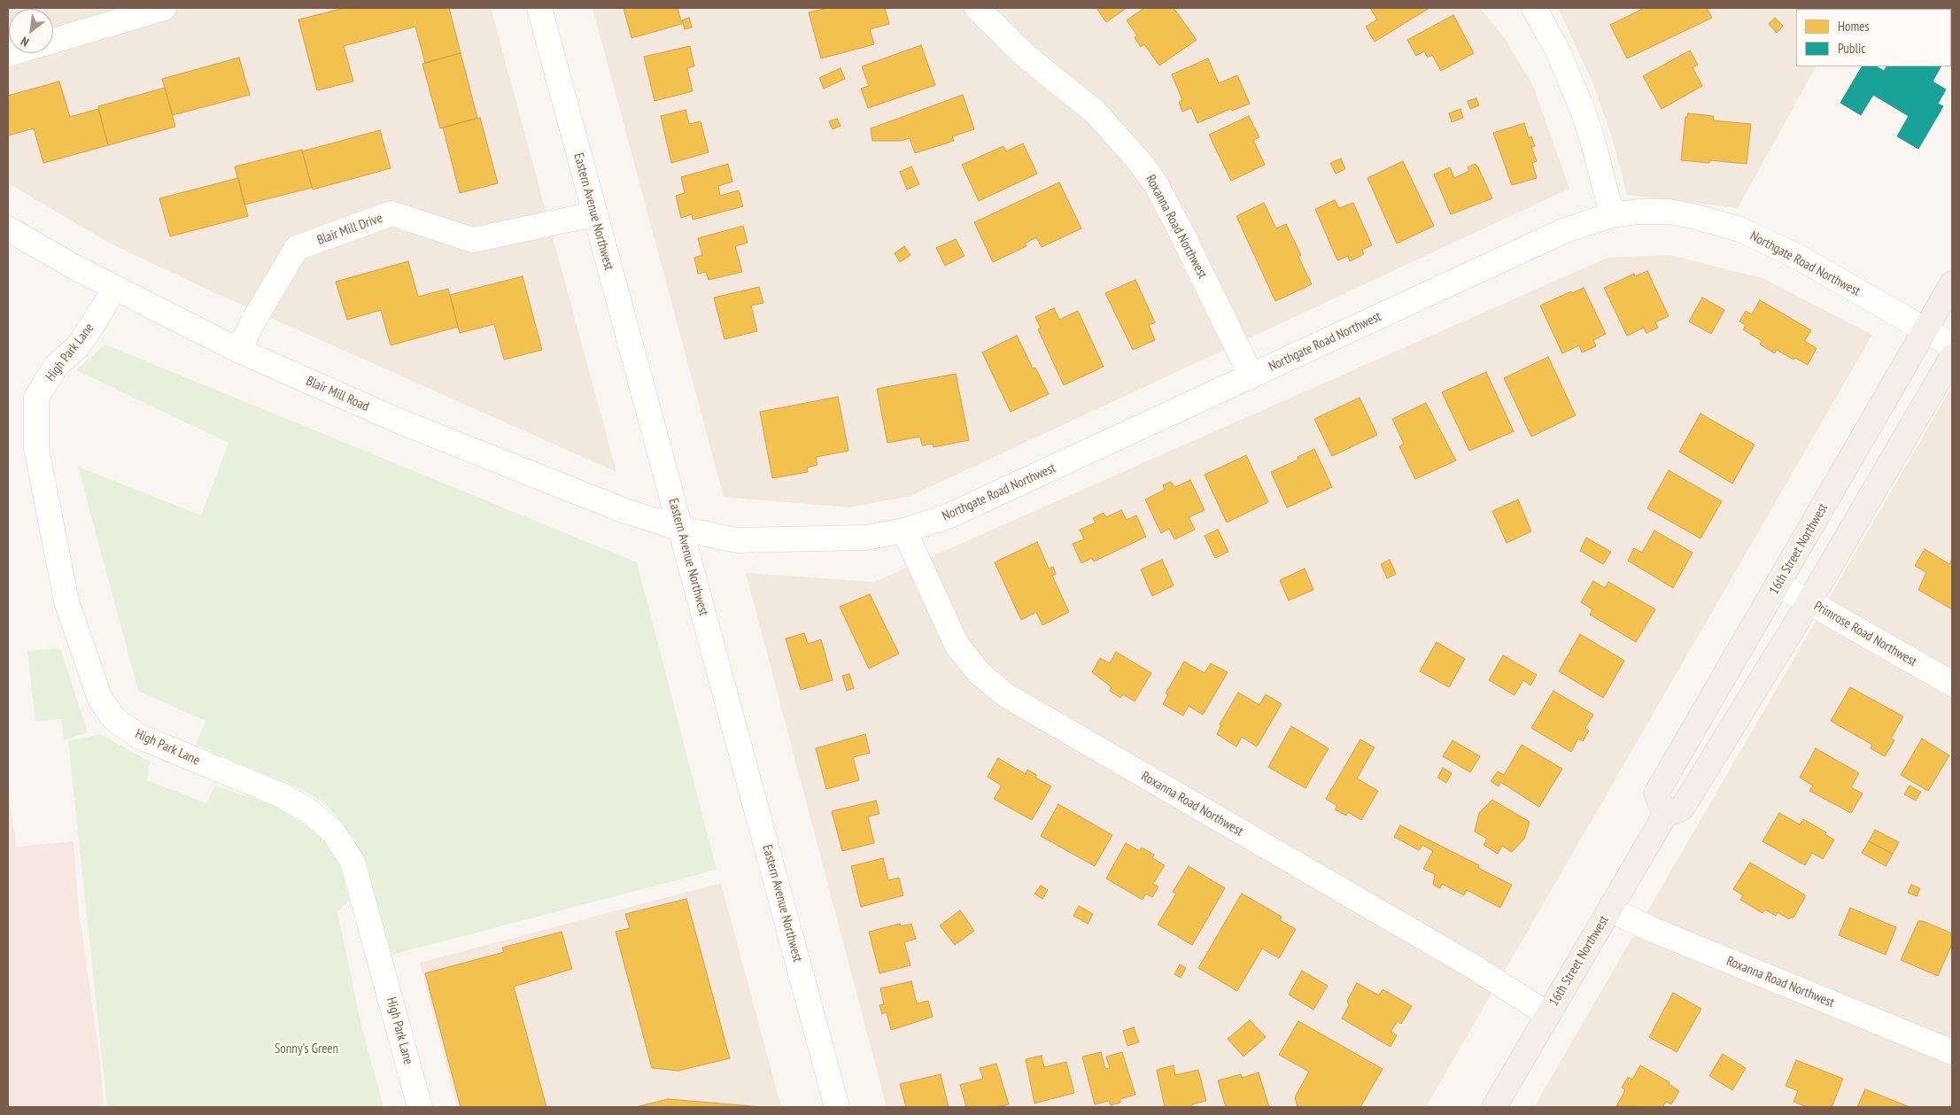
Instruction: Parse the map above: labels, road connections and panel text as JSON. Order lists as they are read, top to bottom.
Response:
{
  "streets": {
    "main road": ["16th Street Northwest"],
    "street": [
      "Eastern Avenue Northwest",
      "Roxanna Road Northwest",
      "Blair Mill Drive",
      "Northgate Road Northwest",
      "High Park Lane",
      "Blair Mill Road",
      "Primrose Road Northwest"
    ]
  },
  "crossings": [
    ["Eastern Avenue Northwest", "Blair Mill Drive"],
    ["Eastern Avenue Northwest", "Northgate Road Northwest"],
    ["Eastern Avenue Northwest", "Blair Mill Road"],
    ["Roxanna Road Northwest", "Northgate Road Northwest"],
    ["Roxanna Road Northwest", "16th Street Northwest"],
    ["Blair Mill Drive", "Blair Mill Road"],
    ["Northgate Road Northwest", "Blair Mill Road"],
    ["Northgate Road Northwest", "16th Street Northwest"],
    ["High Park Lane", "Blair Mill Road"],
    ["16th Street Northwest", "Primrose Road Northwest"]
  ],
  "parks": ["Sonny's Green"],
  "legend": ["Homes", "Public"],
  "north": "bottom left"
}
